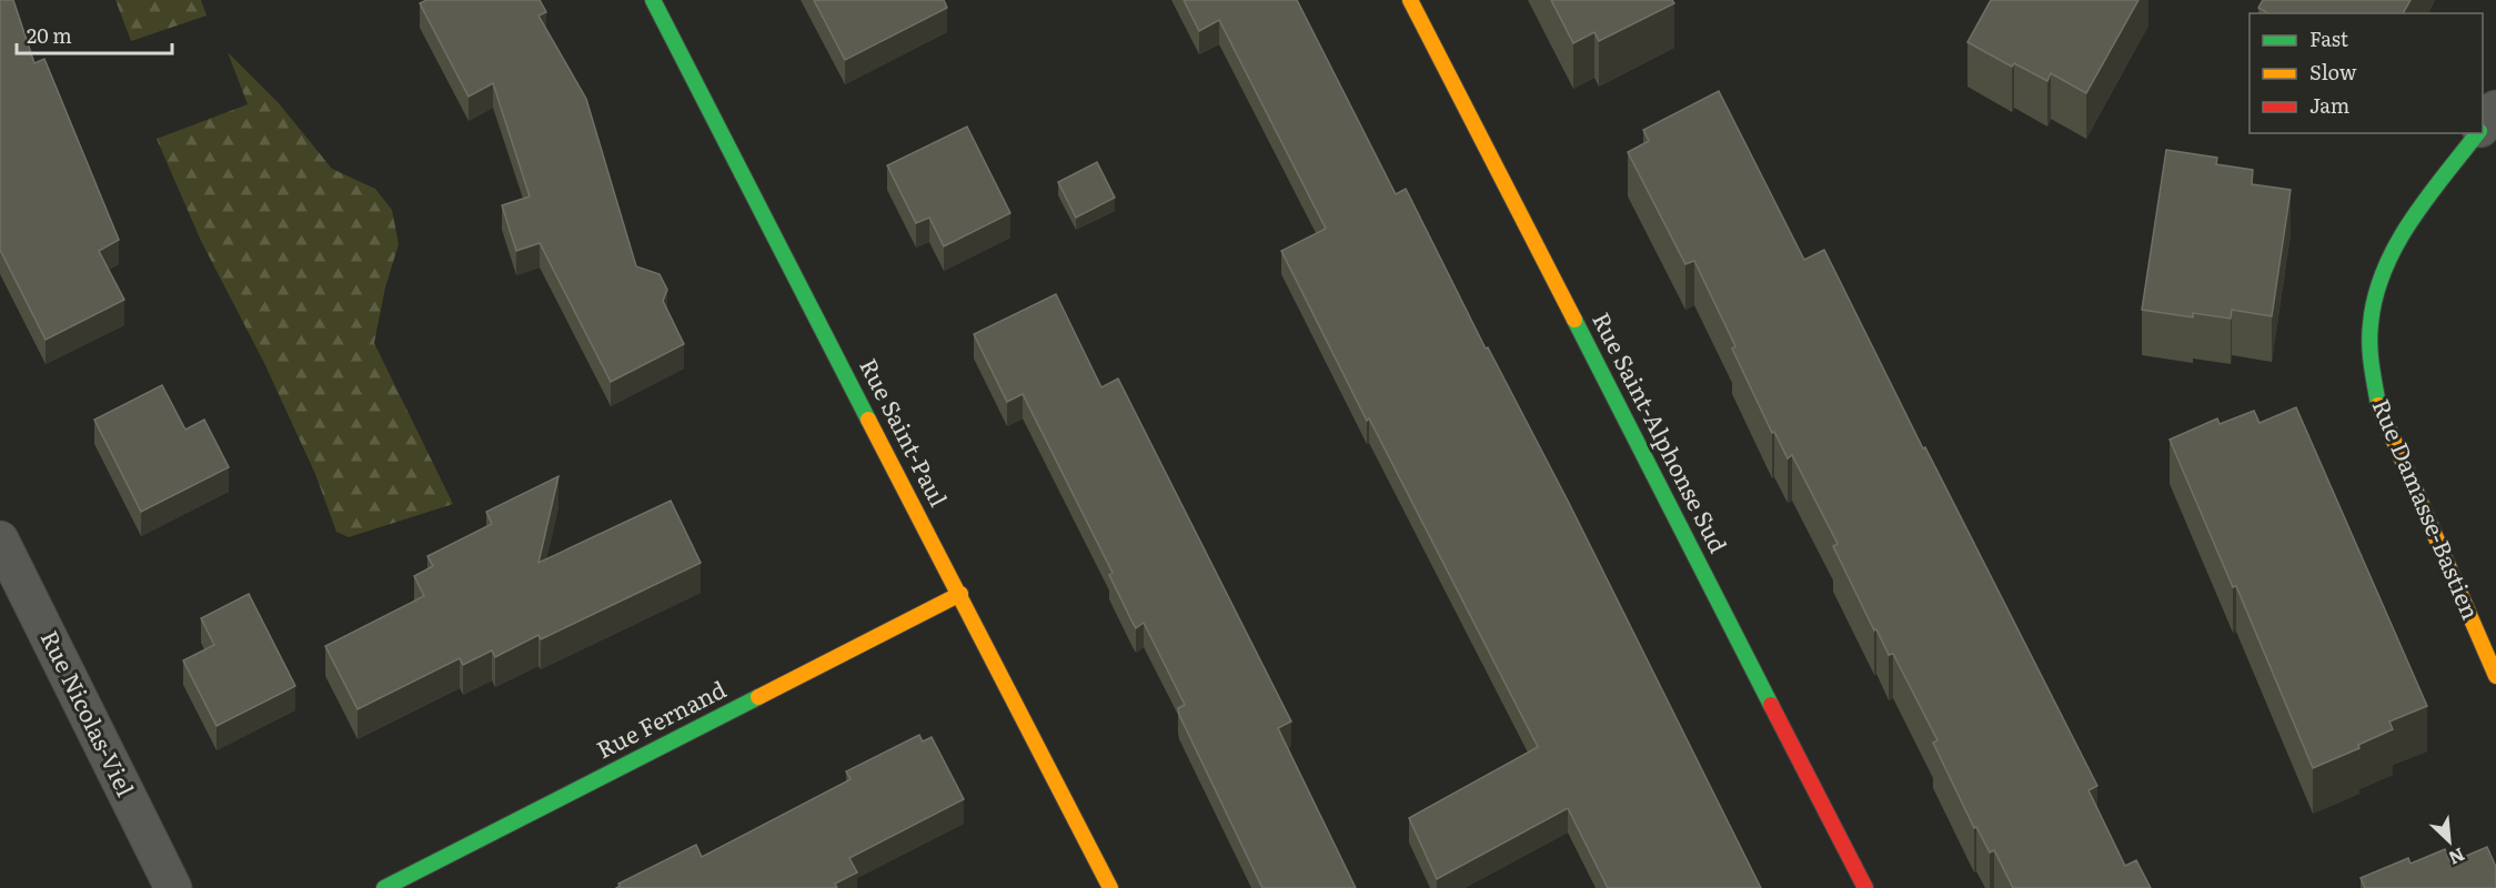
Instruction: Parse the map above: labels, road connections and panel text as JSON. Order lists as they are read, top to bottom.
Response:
{
  "streets": {
    "street": [
      "Rue Saint-Paul",
      "Rue Saint-Alphonse Sud",
      "Rue Damasse-Bastien",
      "Rue Nicolas-Viel",
      "Rue Fernand"
    ]
  },
  "crossings": [
    ["Rue Saint-Paul", "Rue Fernand"]
  ],
  "legend": ["Fast", "Slow", "Jam"],
  "scale_bar": "20 m",
  "north": "bottom right"
}
